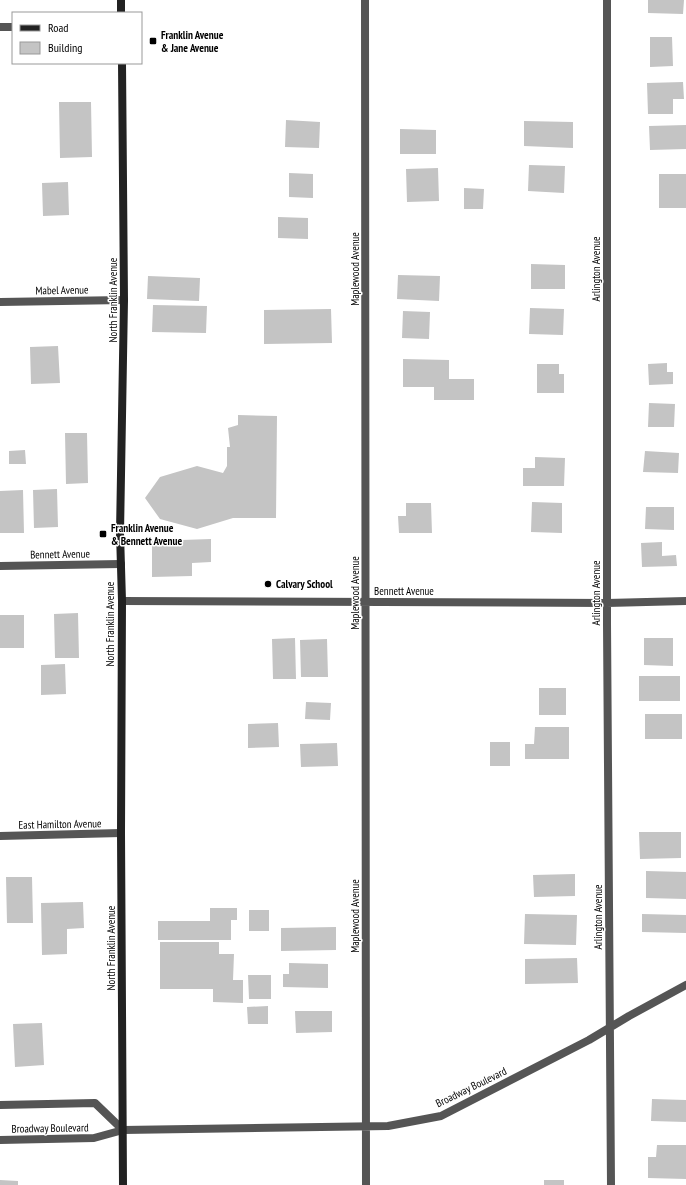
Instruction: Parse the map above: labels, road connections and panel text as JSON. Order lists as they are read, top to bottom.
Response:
{
  "streets": {
    "street": [
      "Maplewood Avenue",
      "Arlington Avenue",
      "Mabel Avenue",
      "North Franklin Avenue",
      "Bennett Avenue",
      "East Hamilton Avenue",
      "Broadway Boulevard"
    ]
  },
  "crossings": [
    ["Maplewood Avenue", "Bennett Avenue"],
    ["Maplewood Avenue", "Broadway Boulevard"],
    ["Arlington Avenue", "Bennett Avenue"],
    ["Arlington Avenue", "Broadway Boulevard"],
    ["Mabel Avenue", "North Franklin Avenue"],
    ["North Franklin Avenue", "Bennett Avenue"],
    ["North Franklin Avenue", "East Hamilton Avenue"],
    ["North Franklin Avenue", "Broadway Boulevard"]
  ],
  "places": {
    "transit": ["Franklin Avenue & Jane Avenue", "Franklin Avenue & Bennett Avenue"],
    "other": ["Calvary School"]
  },
  "legend": ["Road", "Building"]
}
